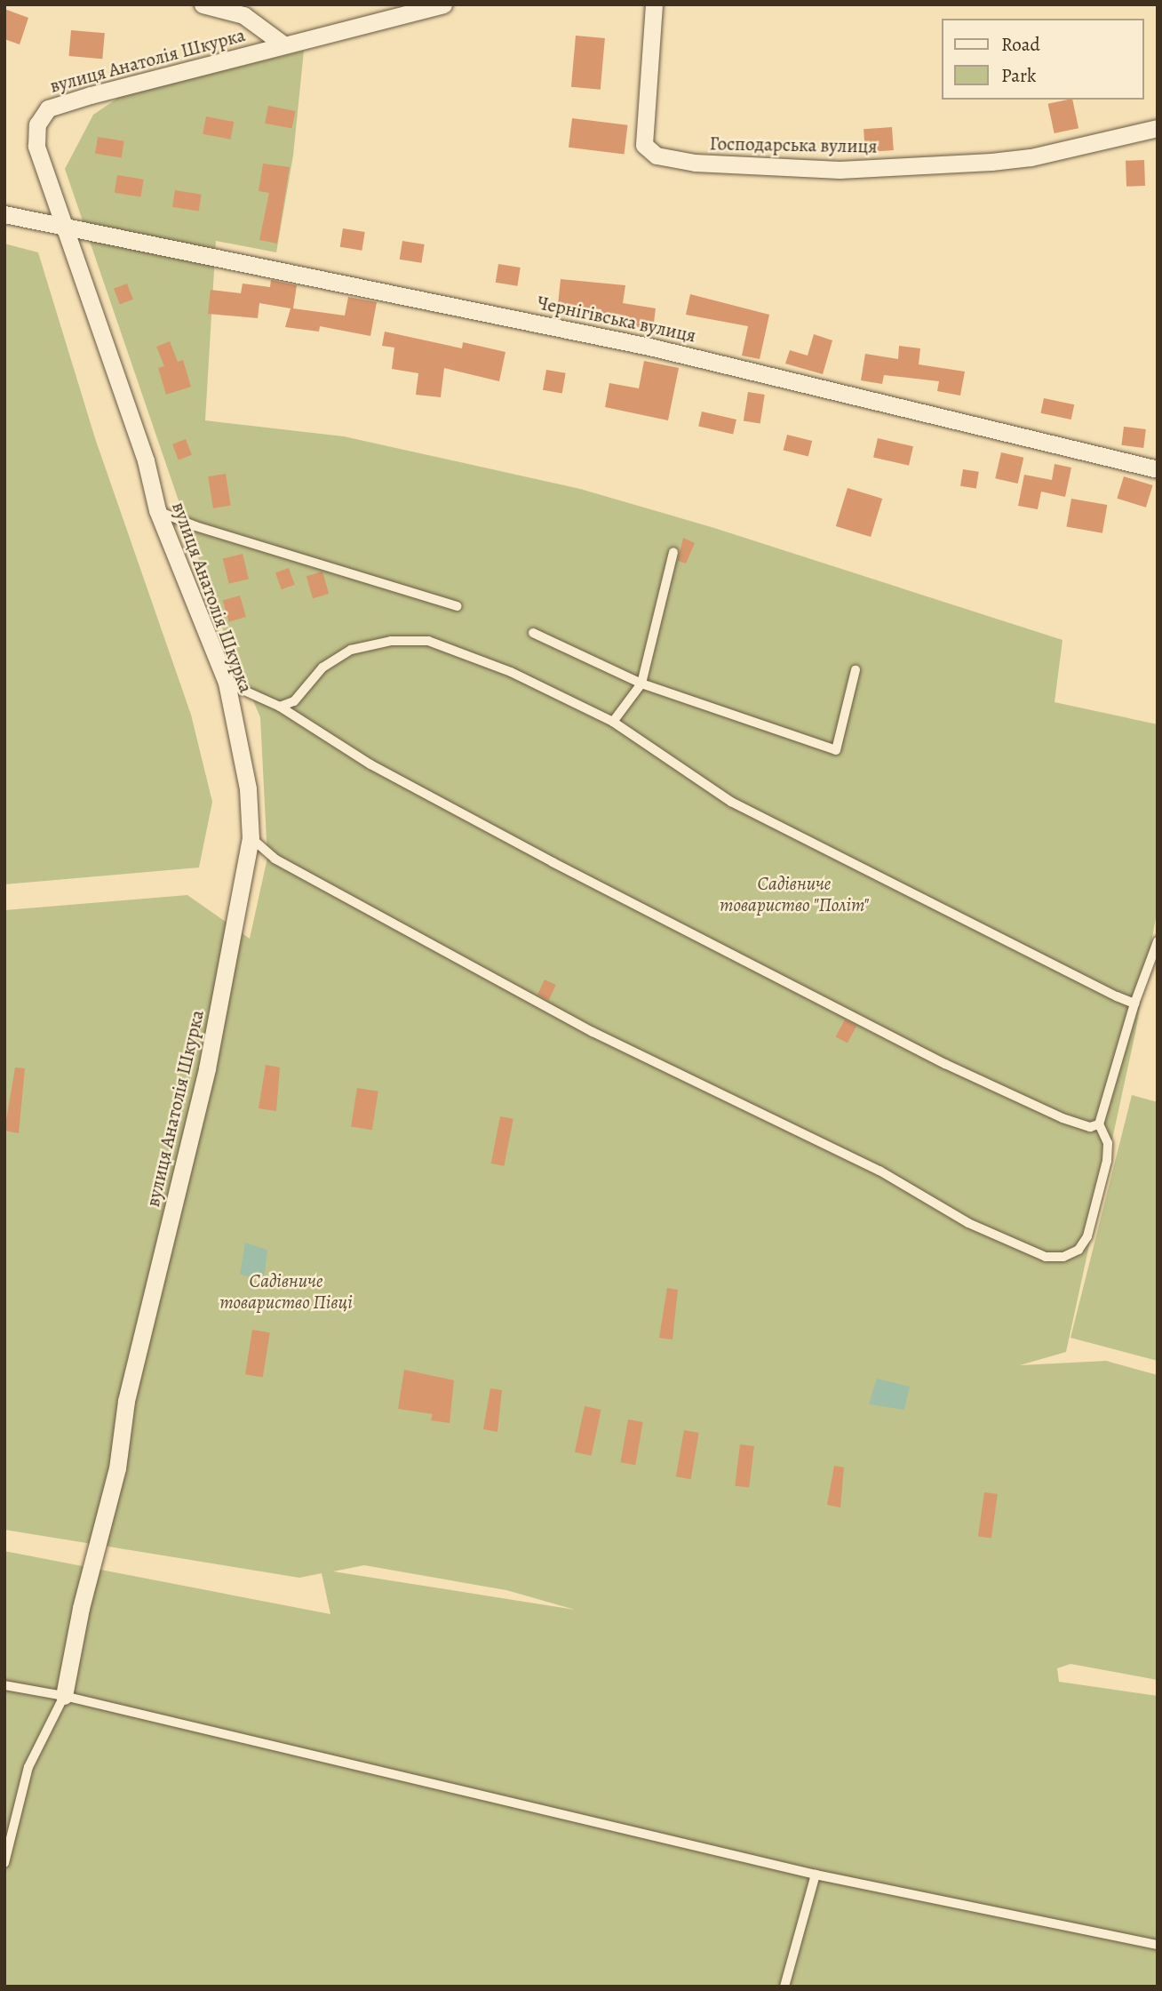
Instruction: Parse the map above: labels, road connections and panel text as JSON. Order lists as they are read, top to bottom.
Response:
{
  "streets": {
    "street": ["вулиця Анатолія Шкурка", "Господарська вулиця", "Чернігівська вулиця"]
  },
  "crossings": [
    ["вулиця Анатолія Шкурка", "Чернігівська вулиця"]
  ],
  "parks": ["Садівниче товариство \"Політ\"", "Садівниче товариство Півці"],
  "legend": ["Road", "Park"]
}
